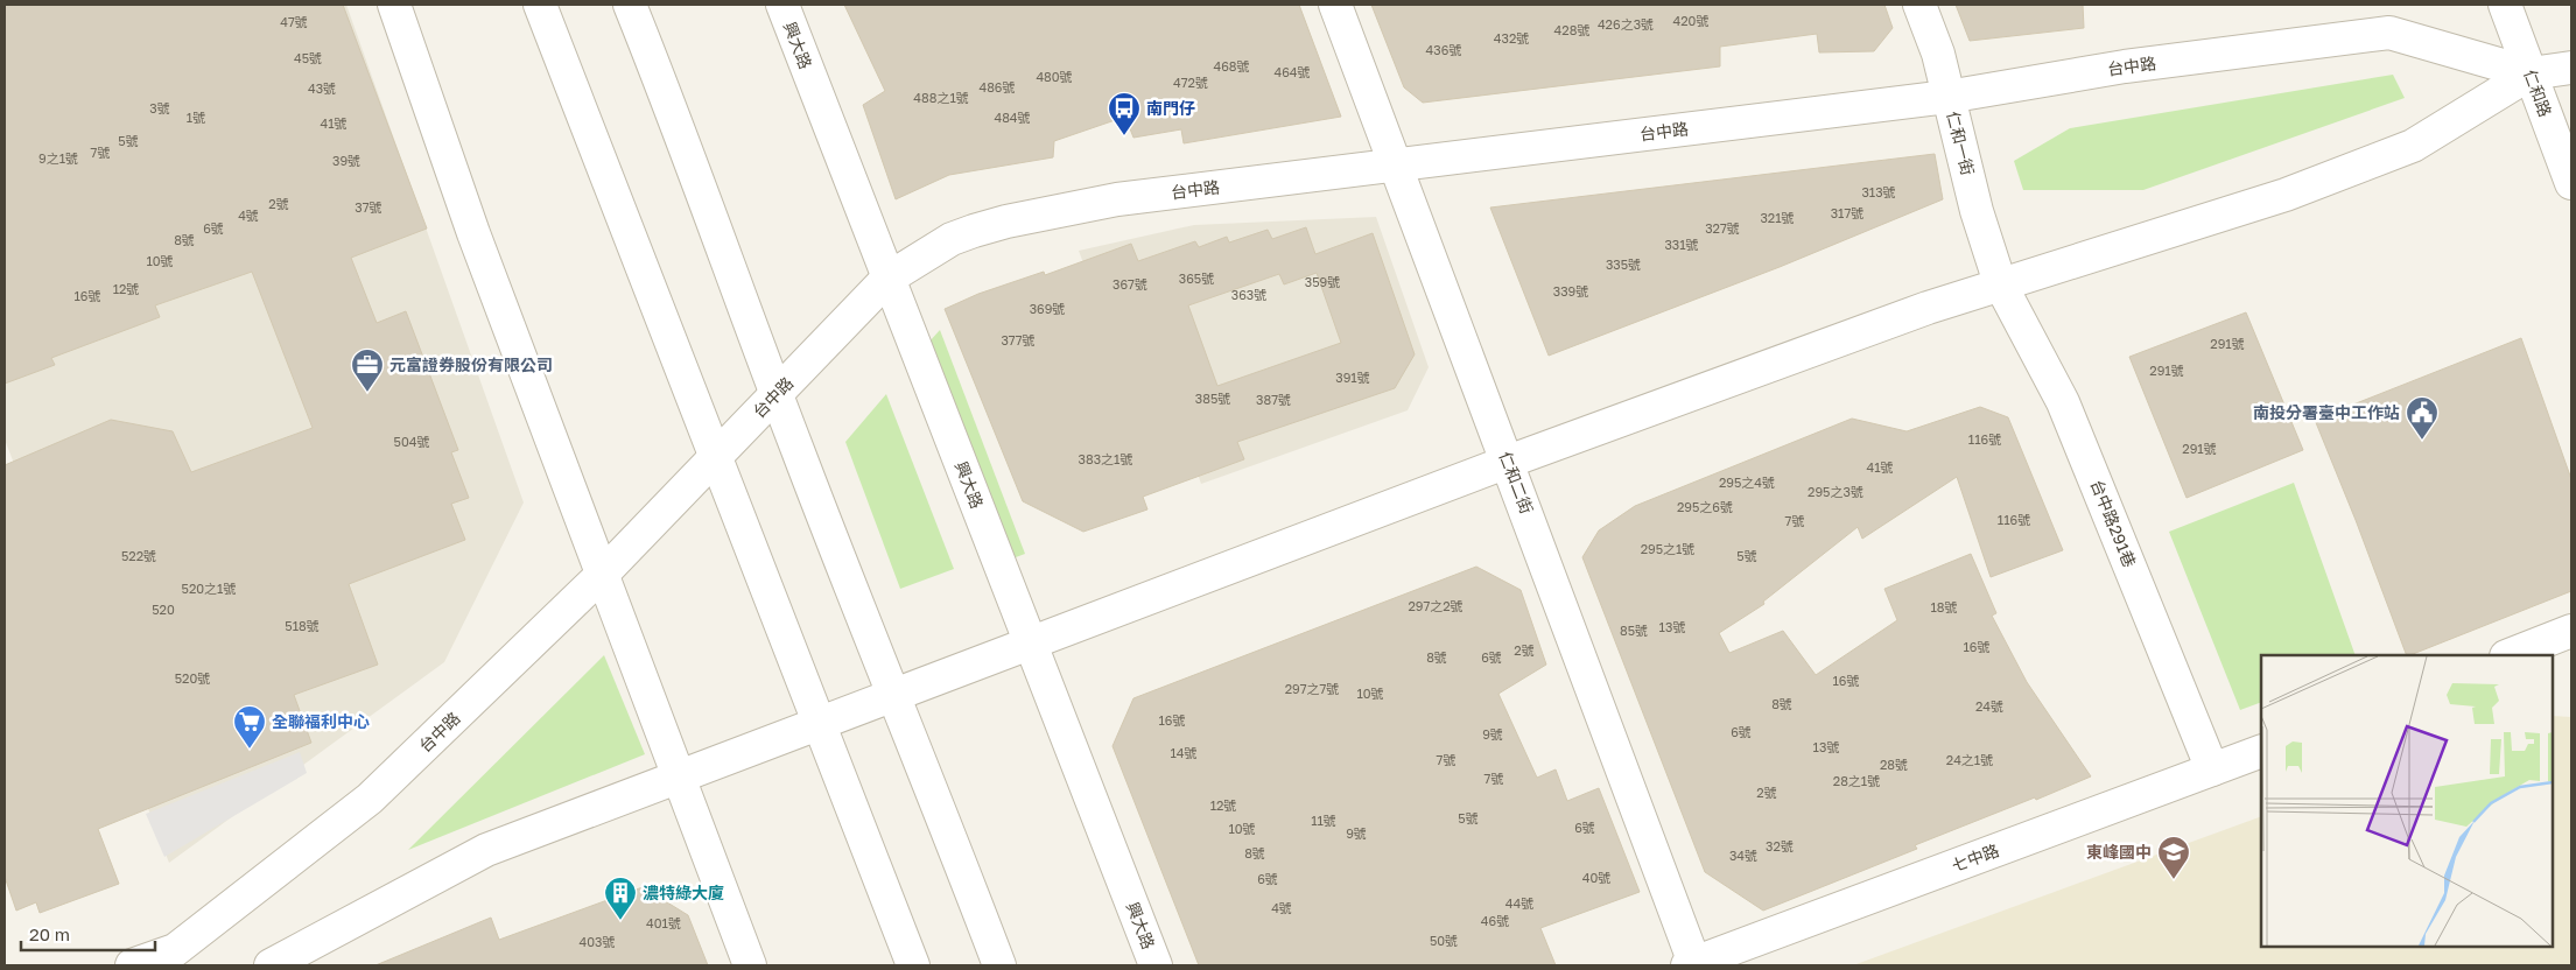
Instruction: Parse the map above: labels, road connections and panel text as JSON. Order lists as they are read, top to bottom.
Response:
{
  "streets": {
    "street": [
      "興大路",
      "台中路",
      "仁和路",
      "仁和一街",
      "仁和二街",
      "台中路291巷",
      "七中路"
    ]
  },
  "crossings": [
    ["興大路", "台中路"],
    ["台中路", "仁和路"],
    ["台中路", "仁和一街"],
    ["台中路", "仁和二街"],
    ["台中路", "台中路291巷"],
    ["仁和一街", "台中路291巷"],
    ["仁和二街", "七中路"],
    ["台中路291巷", "七中路"]
  ],
  "places": {
    "bus stop": ["南門仔"],
    "office": ["元富證券股份有限公司"],
    "public building": ["南投分署臺中工作站"],
    "supermarket": ["全聯福利中心"],
    "school or university": ["東峰國中"],
    "building": ["濃特綠大廈"]
  },
  "house_numbers": [
    "420號",
    "47號",
    "426之3號",
    "428號",
    "432號",
    "436號",
    "45號",
    "468號",
    "464號",
    "480號",
    "472號",
    "486號",
    "43號",
    "488之1號",
    "3號",
    "1號",
    "484號",
    "41號",
    "5號",
    "7號",
    "9之1號",
    "39號",
    "313號",
    "2號",
    "37號",
    "317號",
    "4號",
    "321號",
    "6號",
    "327號",
    "8號",
    "331號",
    "10號",
    "335號",
    "365號",
    "359號",
    "367號",
    "12號",
    "339號",
    "363號",
    "16號",
    "369號",
    "377號",
    "291號",
    "291號",
    "391號",
    "385號",
    "387號",
    "116號",
    "504號",
    "291號",
    "383之1號",
    "41號",
    "295之4號",
    "295之3號",
    "295之6號",
    "116號",
    "7號",
    "295之1號",
    "522號",
    "5號",
    "520之1號",
    "297之2號",
    "18號",
    "520",
    "518號",
    "13號",
    "85號",
    "16號",
    "2號",
    "8號",
    "6號",
    "520號",
    "16號",
    "297之7號",
    "10號",
    "8號",
    "24號",
    "16號",
    "6號",
    "9號",
    "13號",
    "14號",
    "7號",
    "24之1號",
    "28號",
    "7號",
    "28之1號",
    "2號",
    "12號",
    "5號",
    "11號",
    "6號",
    "10號",
    "9號",
    "32號",
    "8號",
    "34號",
    "40號",
    "6號",
    "44號",
    "4號",
    "46號",
    "401號",
    "50號",
    "403號"
  ],
  "scale_bar": "20 m"
}
